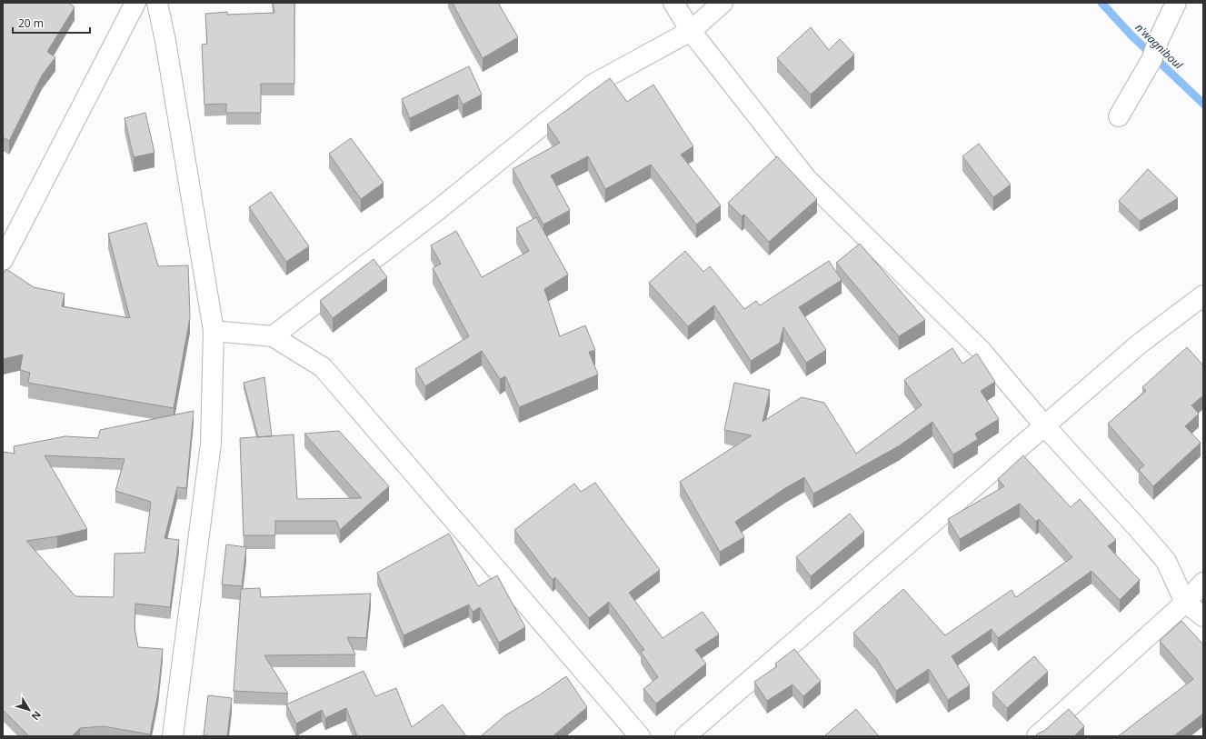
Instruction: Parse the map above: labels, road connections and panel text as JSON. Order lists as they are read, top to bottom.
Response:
{
  "water": ["n'wagniboul"],
  "scale_bar": "20 m",
  "north": "bottom right"
}
